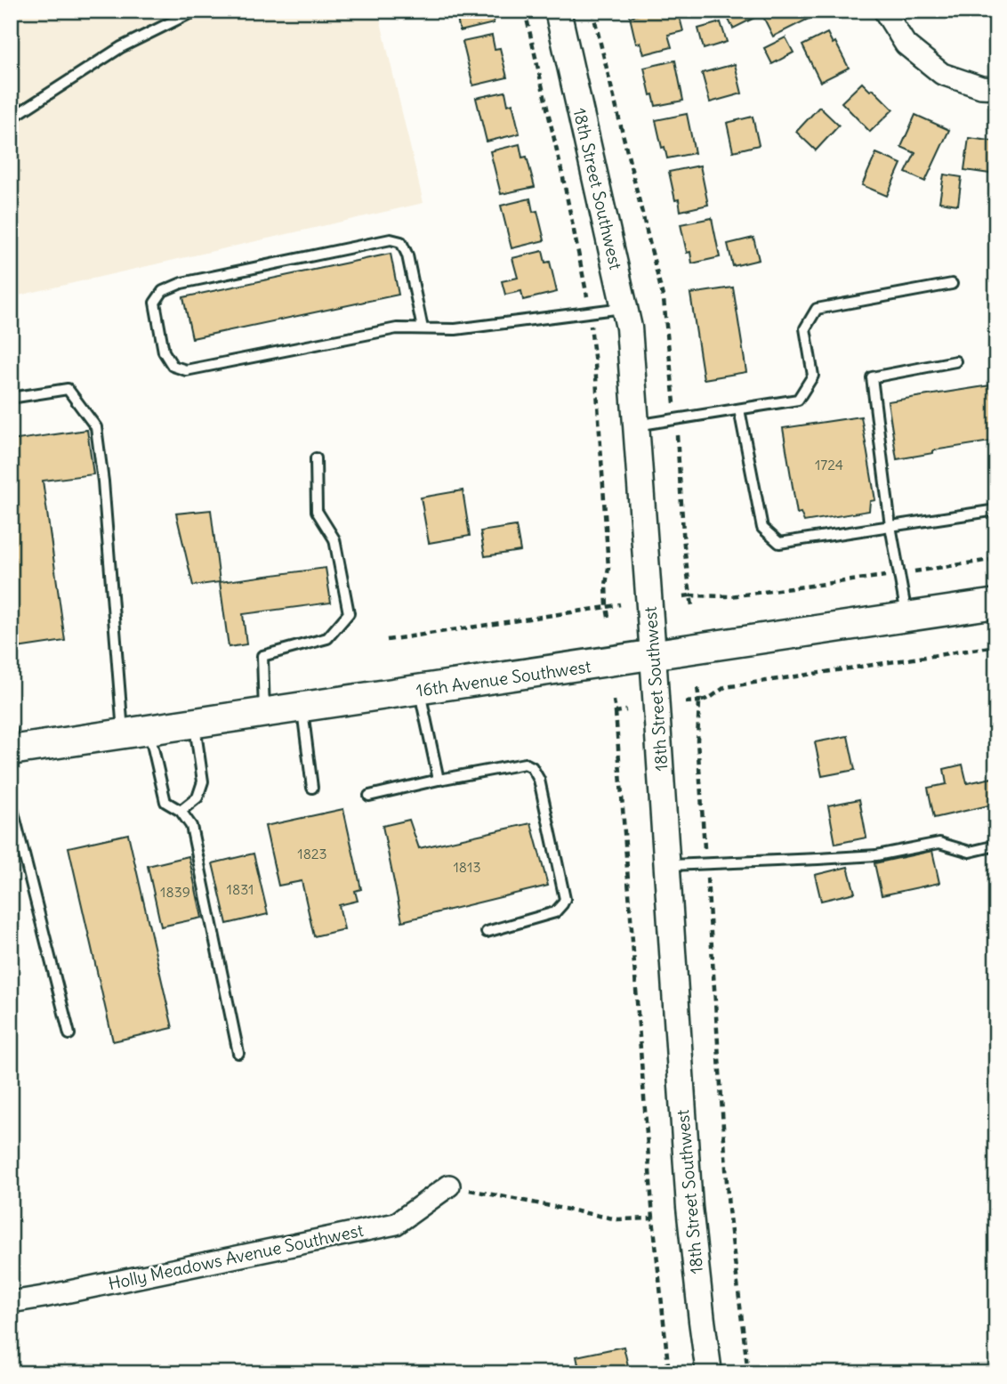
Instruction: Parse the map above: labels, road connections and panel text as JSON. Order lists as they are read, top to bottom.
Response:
{
  "streets": {
    "main road": ["16th Avenue Southwest"],
    "street": ["18th Street Southwest", "Holly Meadows Avenue Southwest"]
  },
  "crossings": [
    ["18th Street Southwest", "16th Avenue Southwest"]
  ],
  "house_numbers": [
    "1724",
    "1823",
    "1813",
    "1831",
    "1839"
  ]
}
